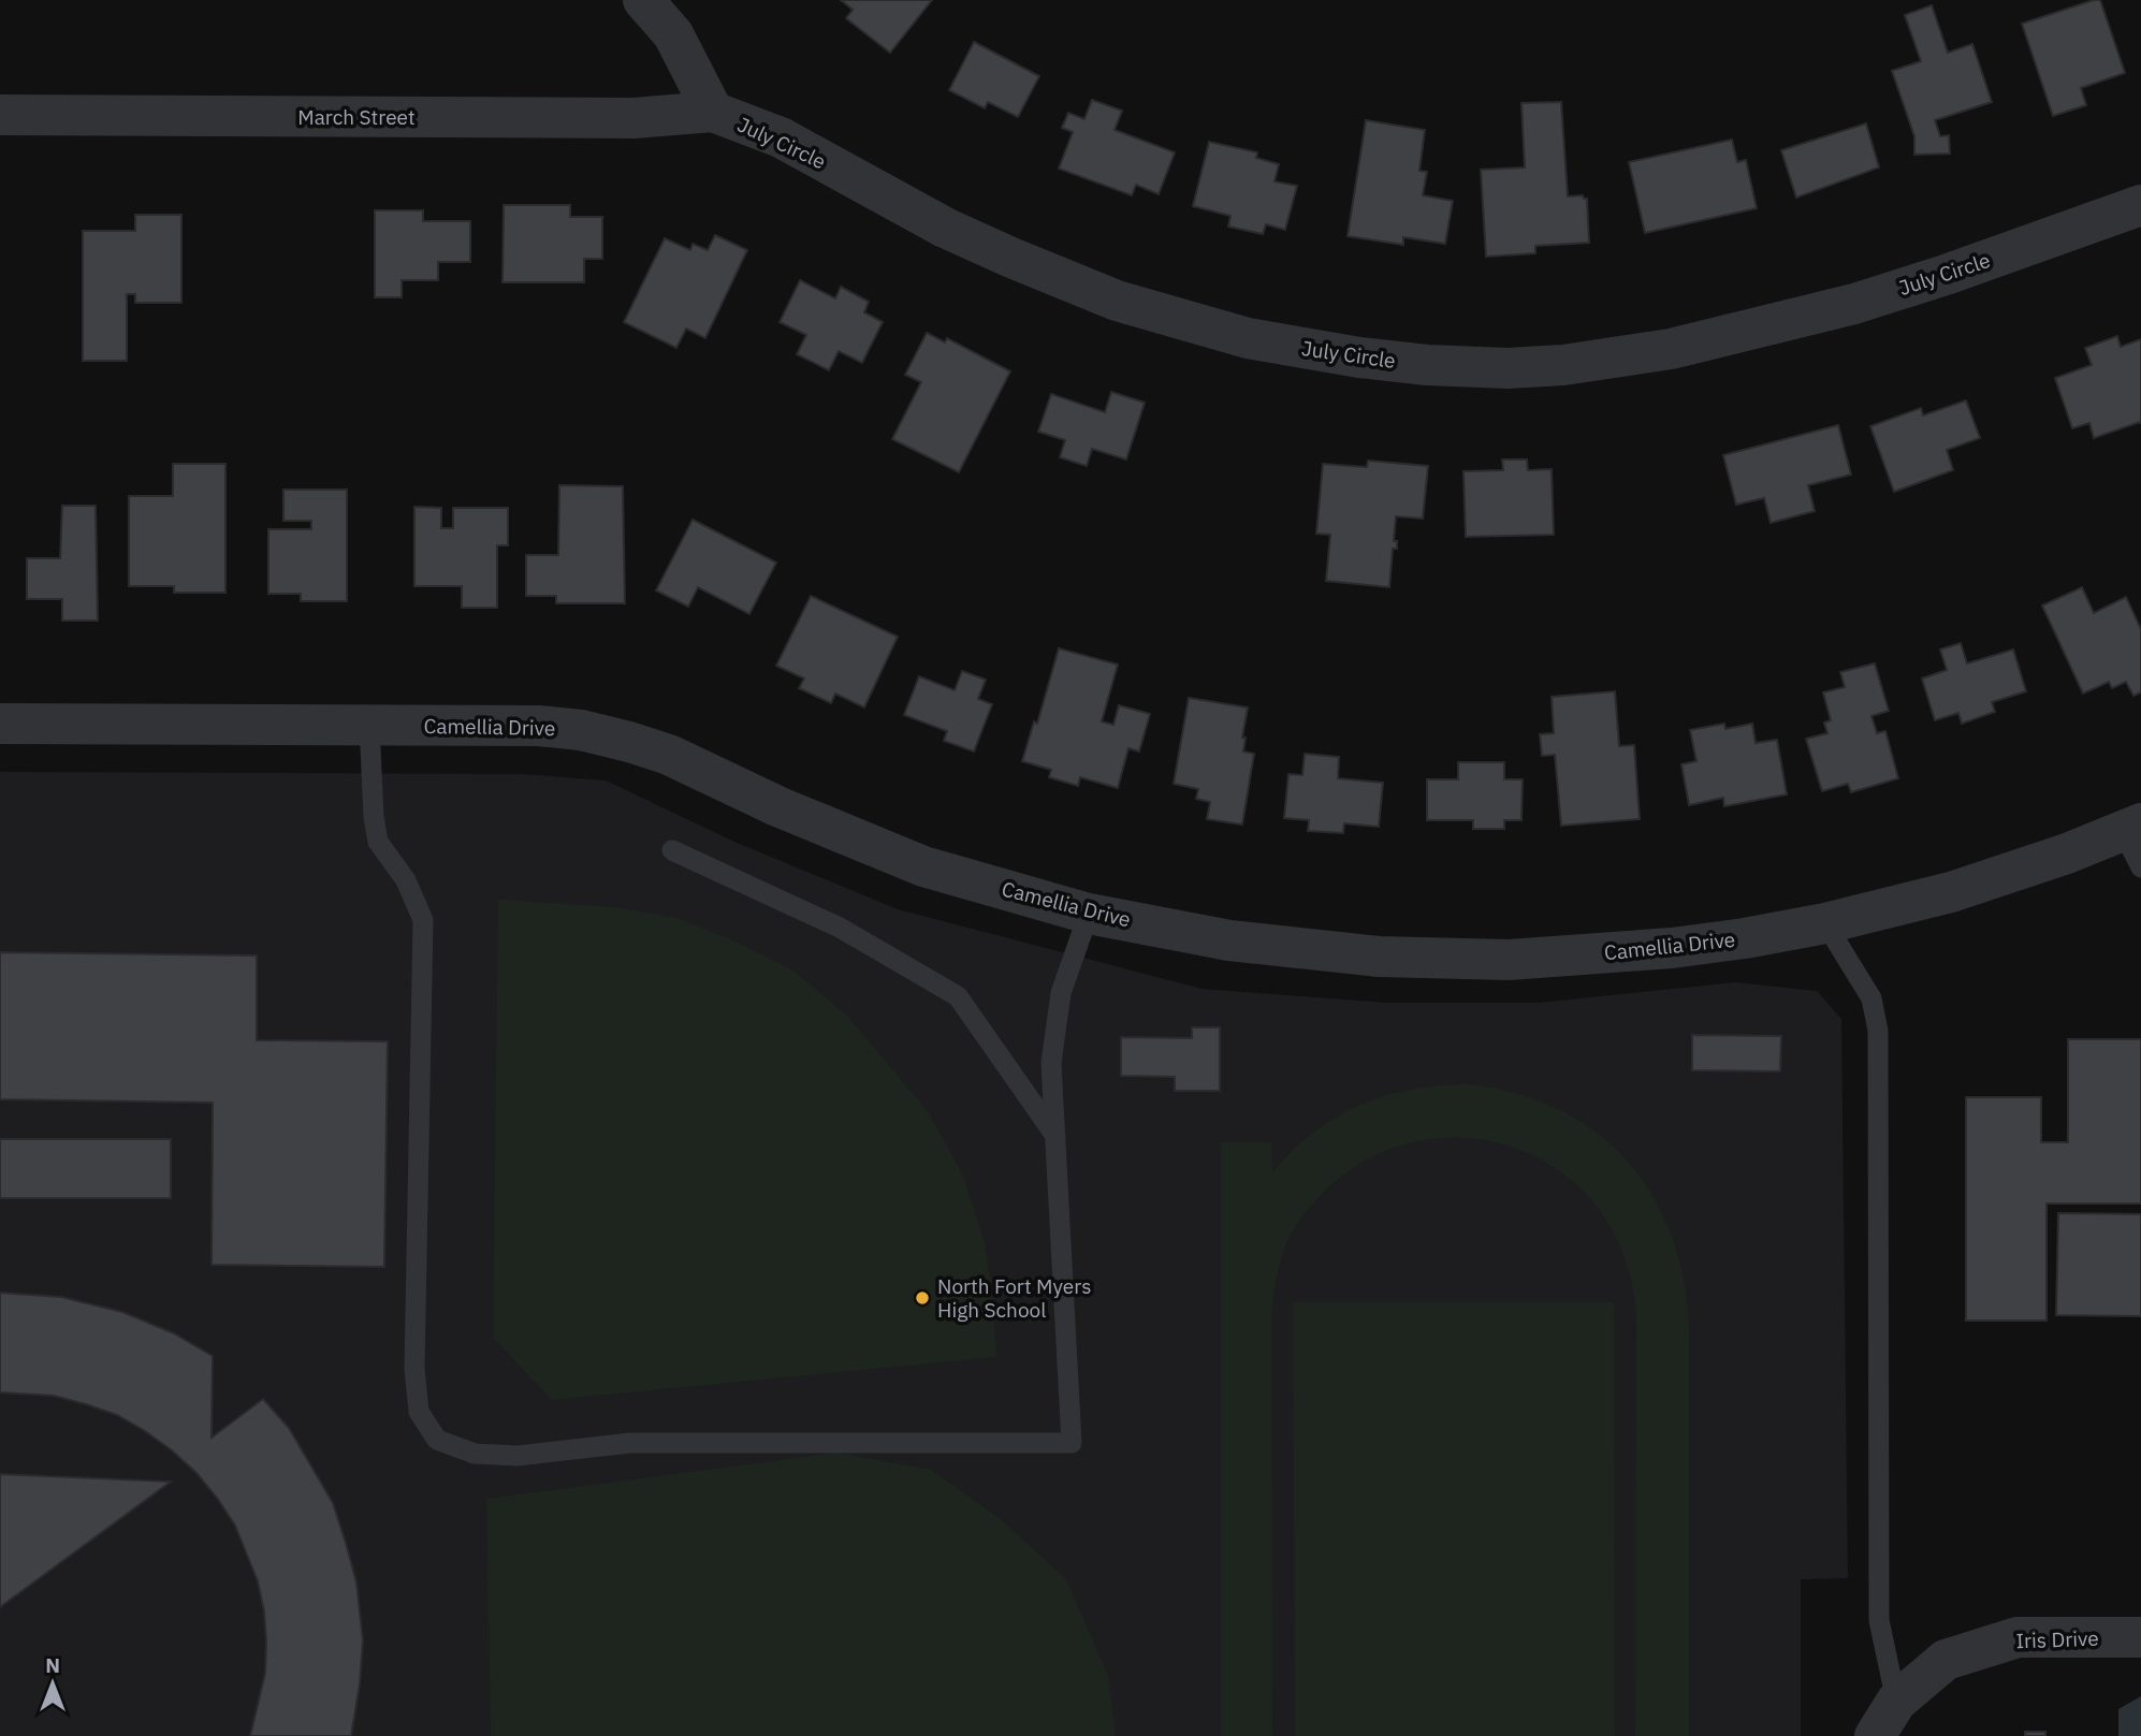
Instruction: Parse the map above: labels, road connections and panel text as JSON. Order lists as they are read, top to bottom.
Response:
{
  "streets": {
    "street": [
      "March Street",
      "July Circle",
      "Camellia Drive",
      "Iris Drive"
    ]
  },
  "crossings": [
    ["March Street", "July Circle"]
  ],
  "places": ["North Fort Myers High School"],
  "north": "top"
}
